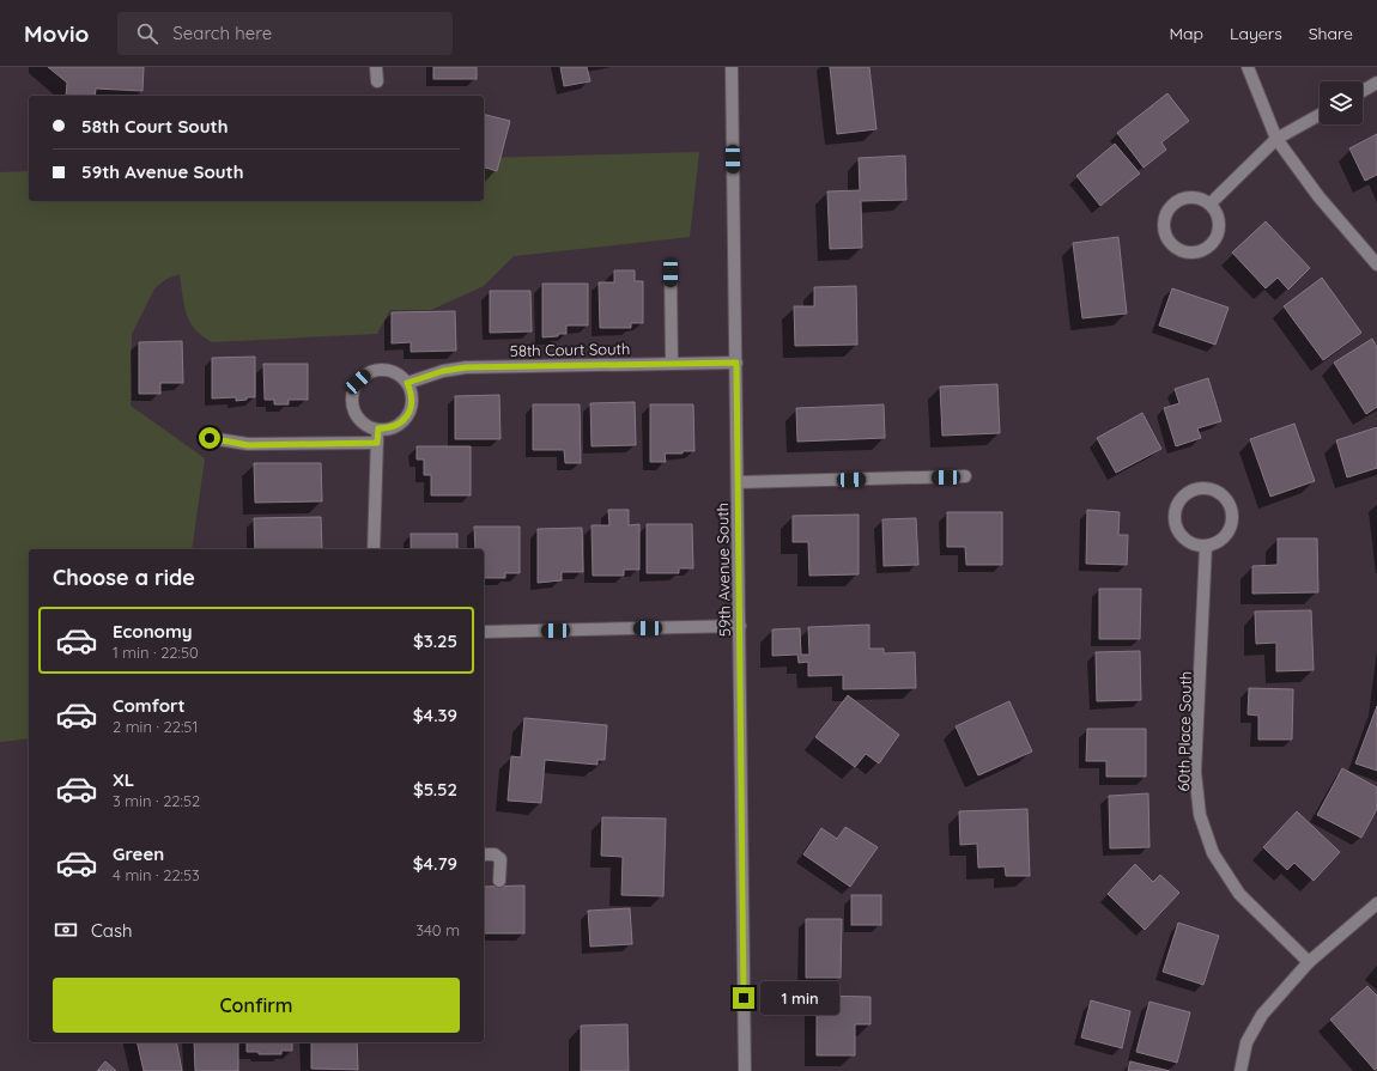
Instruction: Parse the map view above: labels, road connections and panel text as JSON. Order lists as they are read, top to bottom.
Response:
{
  "streets": {
    "street": ["58th Court South", "59th Avenue South", "60th Place South"]
  },
  "crossings": [
    ["58th Court South", "59th Avenue South"]
  ],
  "page": {
    "header": "Movio",
    "search": "Search here",
    "nav": ["Map", "Layers", "Share"],
    "banner": ["58th Court South", "59th Avenue South"],
    "heading": "Choose a ride",
    "list": [
      {
        "name": "Economy",
        "note": "1 min · 22:50",
        "value": "$3.25"
      },
      {
        "name": "Comfort",
        "note": "2 min · 22:51",
        "value": "$4.39"
      },
      {
        "name": "XL",
        "note": "3 min · 22:52",
        "value": "$5.52"
      },
      {
        "name": "Green",
        "note": "4 min · 22:53",
        "value": "$4.79"
      }
    ],
    "pay": ["Cash", "340 m"],
    "buttons": "Confirm",
    "bubble": "1 min"
  }
}
